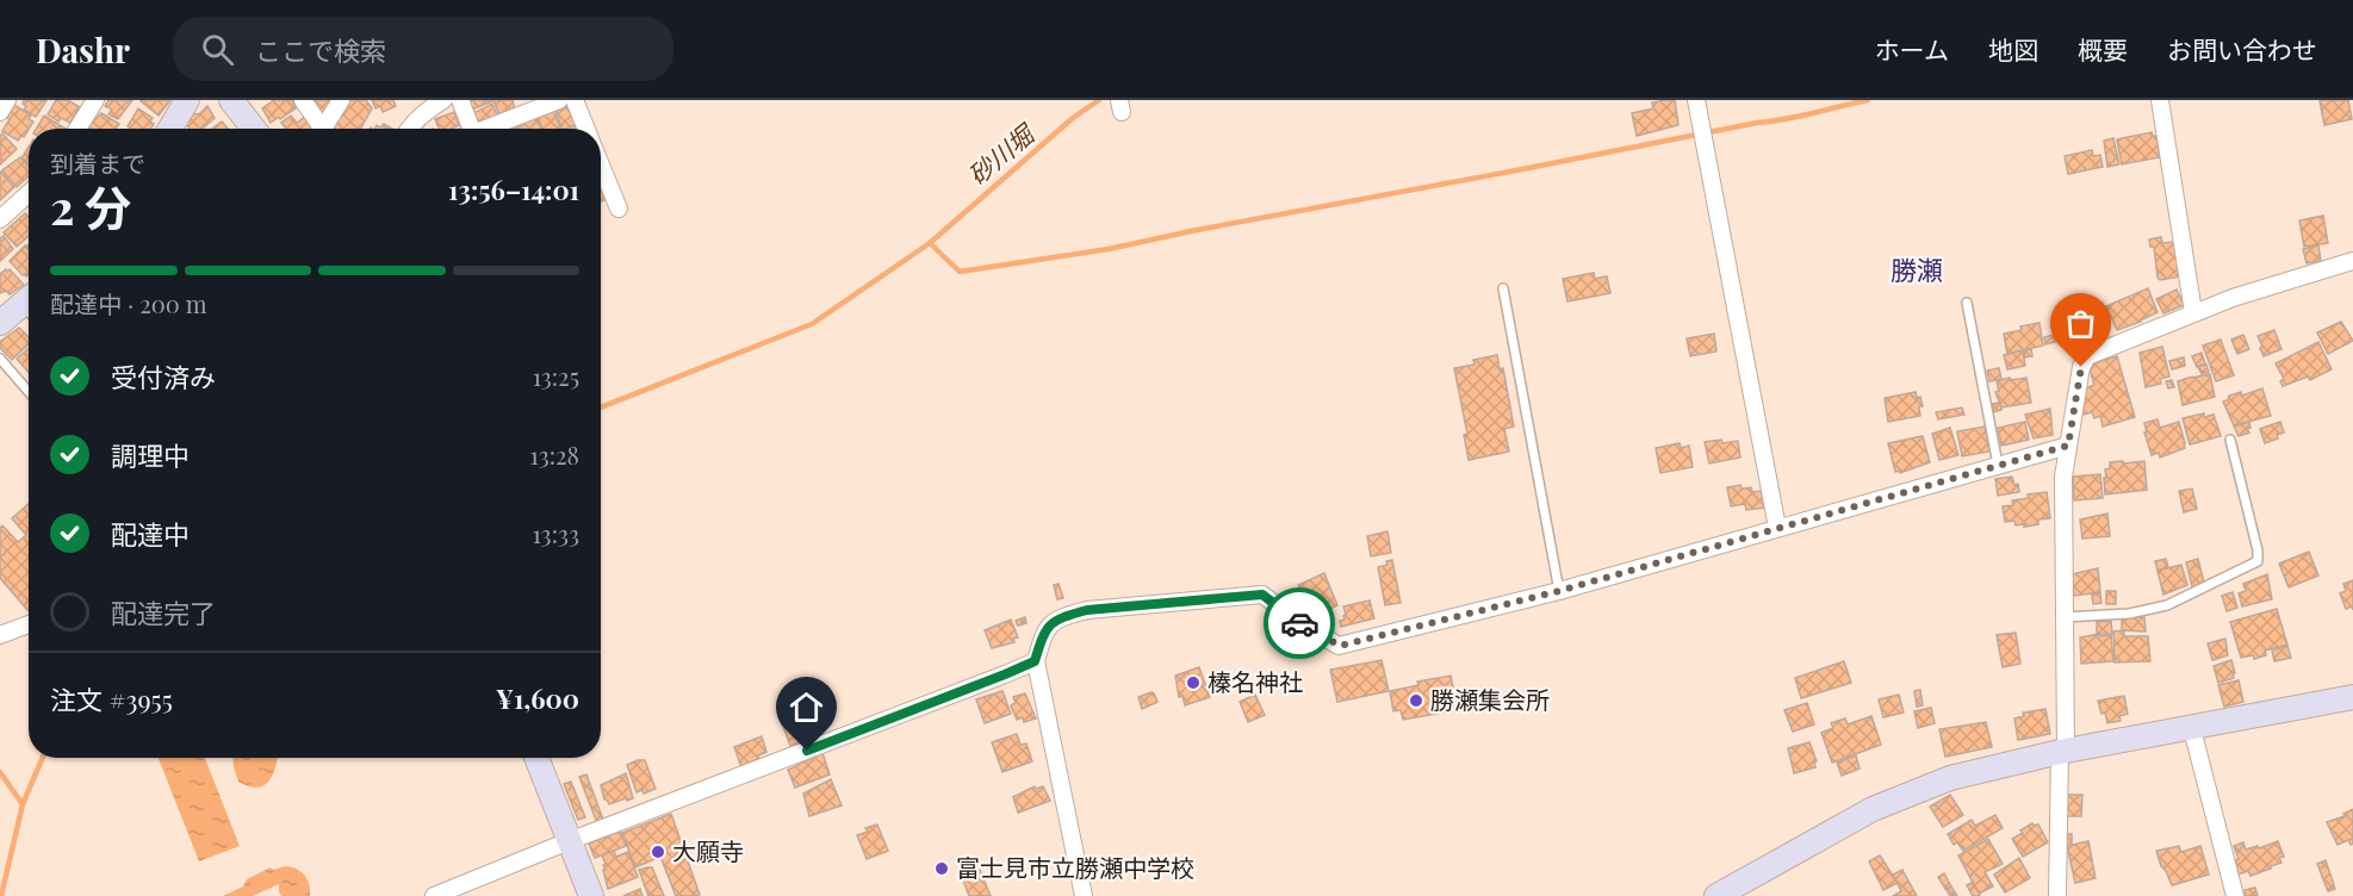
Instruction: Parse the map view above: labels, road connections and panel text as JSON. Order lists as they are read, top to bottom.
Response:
{
  "districts": ["勝瀬"],
  "water": ["砂川堀"],
  "places": [
    "榛名神社",
    "勝瀬集会所",
    "大願寺",
    "富士見市立勝瀬中学校"
  ],
  "page": {
    "header": "Dashr",
    "search": "ここで検索",
    "nav": [
      "ホーム",
      "地図",
      "概要",
      "お問い合わせ"
    ],
    "heading": ["2 分", "到着まで", "13:56–14:01"],
    "panel": ["注文 #3955", "¥1,600"],
    "bar": "配達中 · 200 m",
    "list": [
      ["受付済み", "13:25"],
      ["調理中", "13:28"],
      ["配達中", "13:33"],
      "配達完了"
    ]
  }
}
